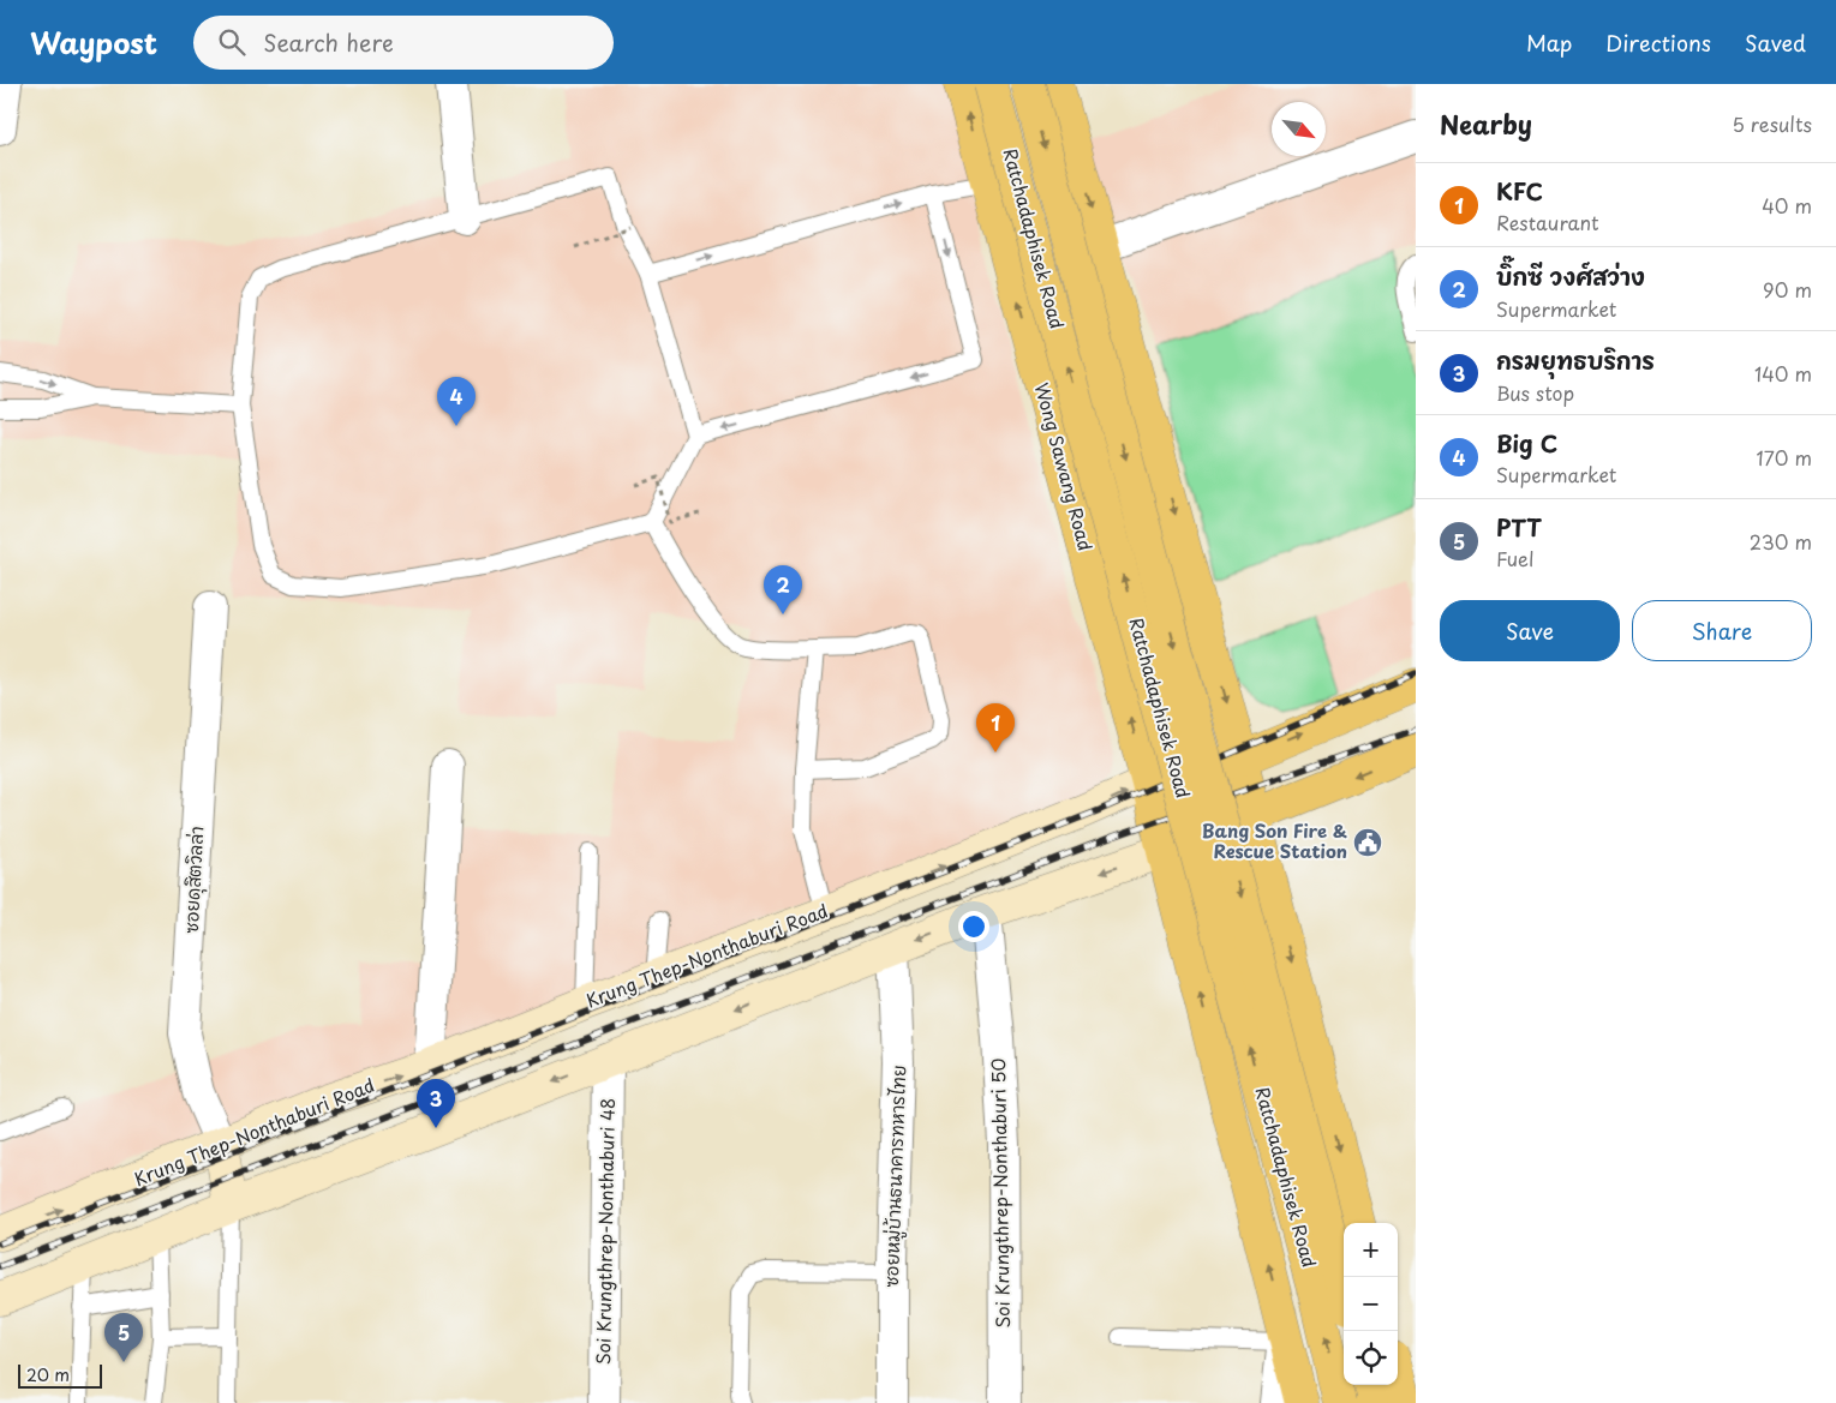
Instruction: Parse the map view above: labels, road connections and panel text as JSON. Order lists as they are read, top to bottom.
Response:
{
  "streets": {
    "main road": ["Ratchadaphisek Road", "Wong Sawang Road", "Krung Thep-Nonthaburi Road"],
    "street": [
      "ซอยดุสิตวิลล่า",
      "ซอยหมู่บ้านธนาคารทหารไทย",
      "Soi Krungthrep-Nonthaburi 50",
      "Soi Krungthrep-Nonthaburi 48"
    ]
  },
  "crossings": [
    ["Ratchadaphisek Road", "Wong Sawang Road"],
    ["Wong Sawang Road", "Krung Thep-Nonthaburi Road"],
    ["ซอยดุสิตวิลล่า", "Krung Thep-Nonthaburi Road"]
  ],
  "places": {
    "public building": ["Bang Son Fire & Rescue Station"]
  },
  "scale_bar": "20 m",
  "north": "bottom right",
  "page": {
    "header": "Waypost",
    "search": "Search here",
    "nav": ["Map", "Directions", "Saved"],
    "heading": ["Nearby", "5 results"],
    "list": [
      {
        "mark": "1",
        "name": "KFC",
        "note": "Restaurant",
        "value": "40 m"
      },
      {
        "mark": "2",
        "name": "บิ๊กซี วงศ์สว่าง",
        "note": "Supermarket",
        "value": "90 m"
      },
      {
        "mark": "3",
        "name": "กรมยุทธบริการ",
        "note": "Bus stop",
        "value": "140 m"
      },
      {
        "mark": "4",
        "name": "Big C",
        "note": "Supermarket",
        "value": "170 m"
      },
      {
        "mark": "5",
        "name": "PTT",
        "note": "Fuel",
        "value": "230 m"
      }
    ],
    "pins": [
      "4",
      "2",
      "1",
      "3",
      "5"
    ],
    "buttons": ["Save", "Share"],
    "map_buttons": ["+", "−"],
    "scale": "20 m"
  }
}
